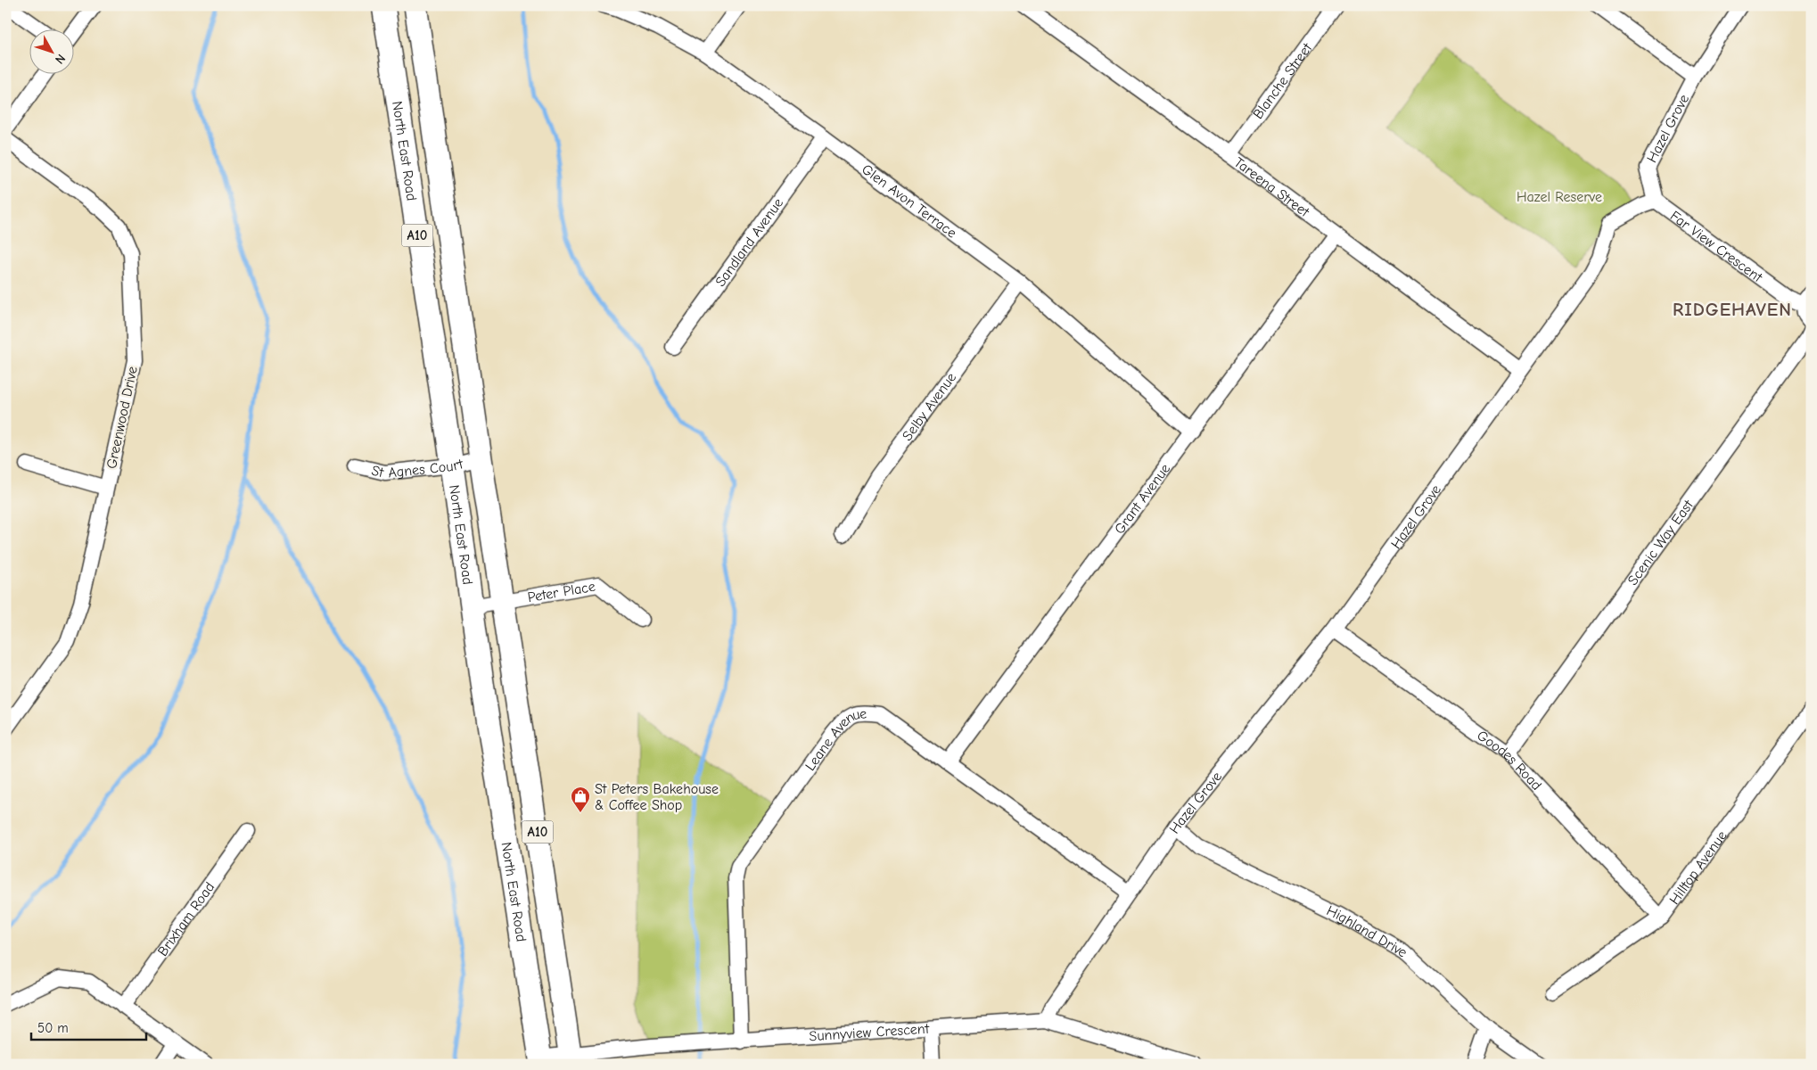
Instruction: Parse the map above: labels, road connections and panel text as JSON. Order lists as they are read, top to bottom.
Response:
{
  "streets": {
    "main road": ["North East Road", "A10"],
    "street": [
      "Blanche Street",
      "Hazel Grove",
      "Tareena Street",
      "Glen Avon Terrace",
      "Sandland Avenue",
      "Far View Crescent",
      "Selby Avenue",
      "Greenwood Drive",
      "St Agnes Court",
      "Grant Avenue",
      "Scenic Way East",
      "Peter Place",
      "Leane Avenue",
      "Goodes Road",
      "Hilltop Avenue",
      "Brixham Road",
      "Highland Drive",
      "Sunnyview Crescent"
    ]
  },
  "crossings": [
    ["Blanche Street", "Tareena Street"],
    ["Hazel Grove", "Tareena Street"],
    ["Hazel Grove", "Far View Crescent"],
    ["Hazel Grove", "Leane Avenue"],
    ["Hazel Grove", "Goodes Road"],
    ["Hazel Grove", "Highland Drive"],
    ["Hazel Grove", "Sunnyview Crescent"],
    ["North East Road", "St Agnes Court"],
    ["North East Road", "Peter Place"],
    ["North East Road", "Sunnyview Crescent"],
    ["Tareena Street", "Grant Avenue"],
    ["Glen Avon Terrace", "Sandland Avenue"],
    ["Glen Avon Terrace", "Selby Avenue"],
    ["Glen Avon Terrace", "Grant Avenue"],
    ["Grant Avenue", "Leane Avenue"],
    ["Scenic Way East", "Goodes Road"],
    ["Leane Avenue", "Sunnyview Crescent"],
    ["Goodes Road", "Hilltop Avenue"]
  ],
  "districts": ["RIDGEHAVEN"],
  "parks": ["Hazel Reserve"],
  "places": {
    "shop": ["St Peters Bakehouse & Coffee Shop"]
  },
  "scale_bar": "50 m",
  "north": "bottom right"
}
